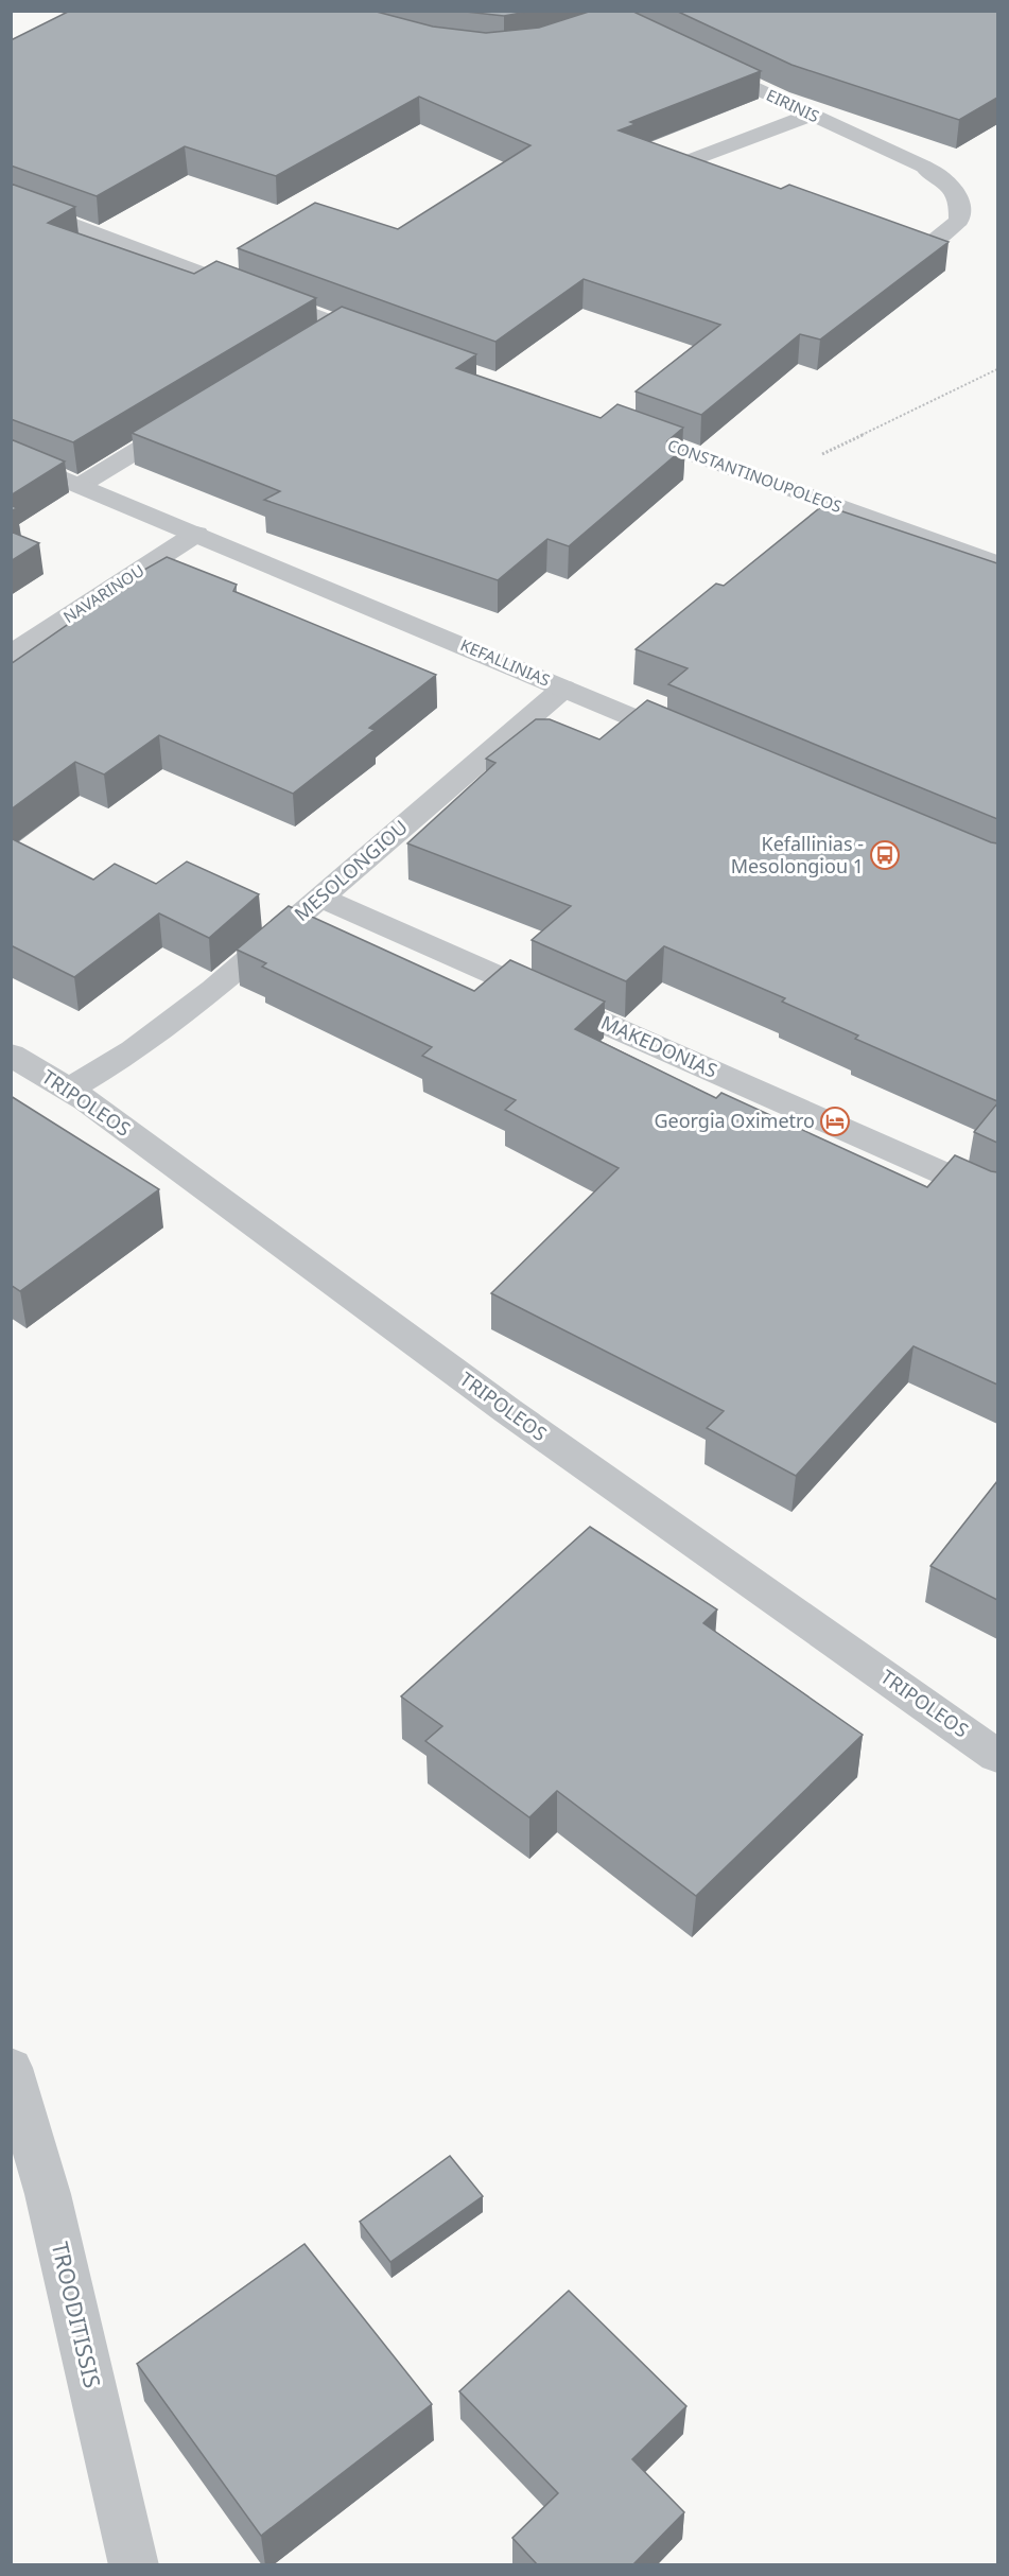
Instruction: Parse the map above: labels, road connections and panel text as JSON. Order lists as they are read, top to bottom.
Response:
{
  "streets": {
    "street": [
      "EIRINIS",
      "CONSTANTINOUPOLEOS",
      "NAVARINOU",
      "KEFALLINIAS",
      "MESOLONGIOU",
      "MAKEDONIAS",
      "TRIPOLEOS",
      "TROODITISSIS"
    ]
  },
  "crossings": [
    ["NAVARINOU", "KEFALLINIAS"],
    ["KEFALLINIAS", "MESOLONGIOU"],
    ["MESOLONGIOU", "MAKEDONIAS"],
    ["MESOLONGIOU", "TRIPOLEOS"]
  ],
  "places": {
    "bus stop": ["Kefallinias - Mesolongiou 1"],
    "hotel": ["Georgia Oximetro"]
  }
}
